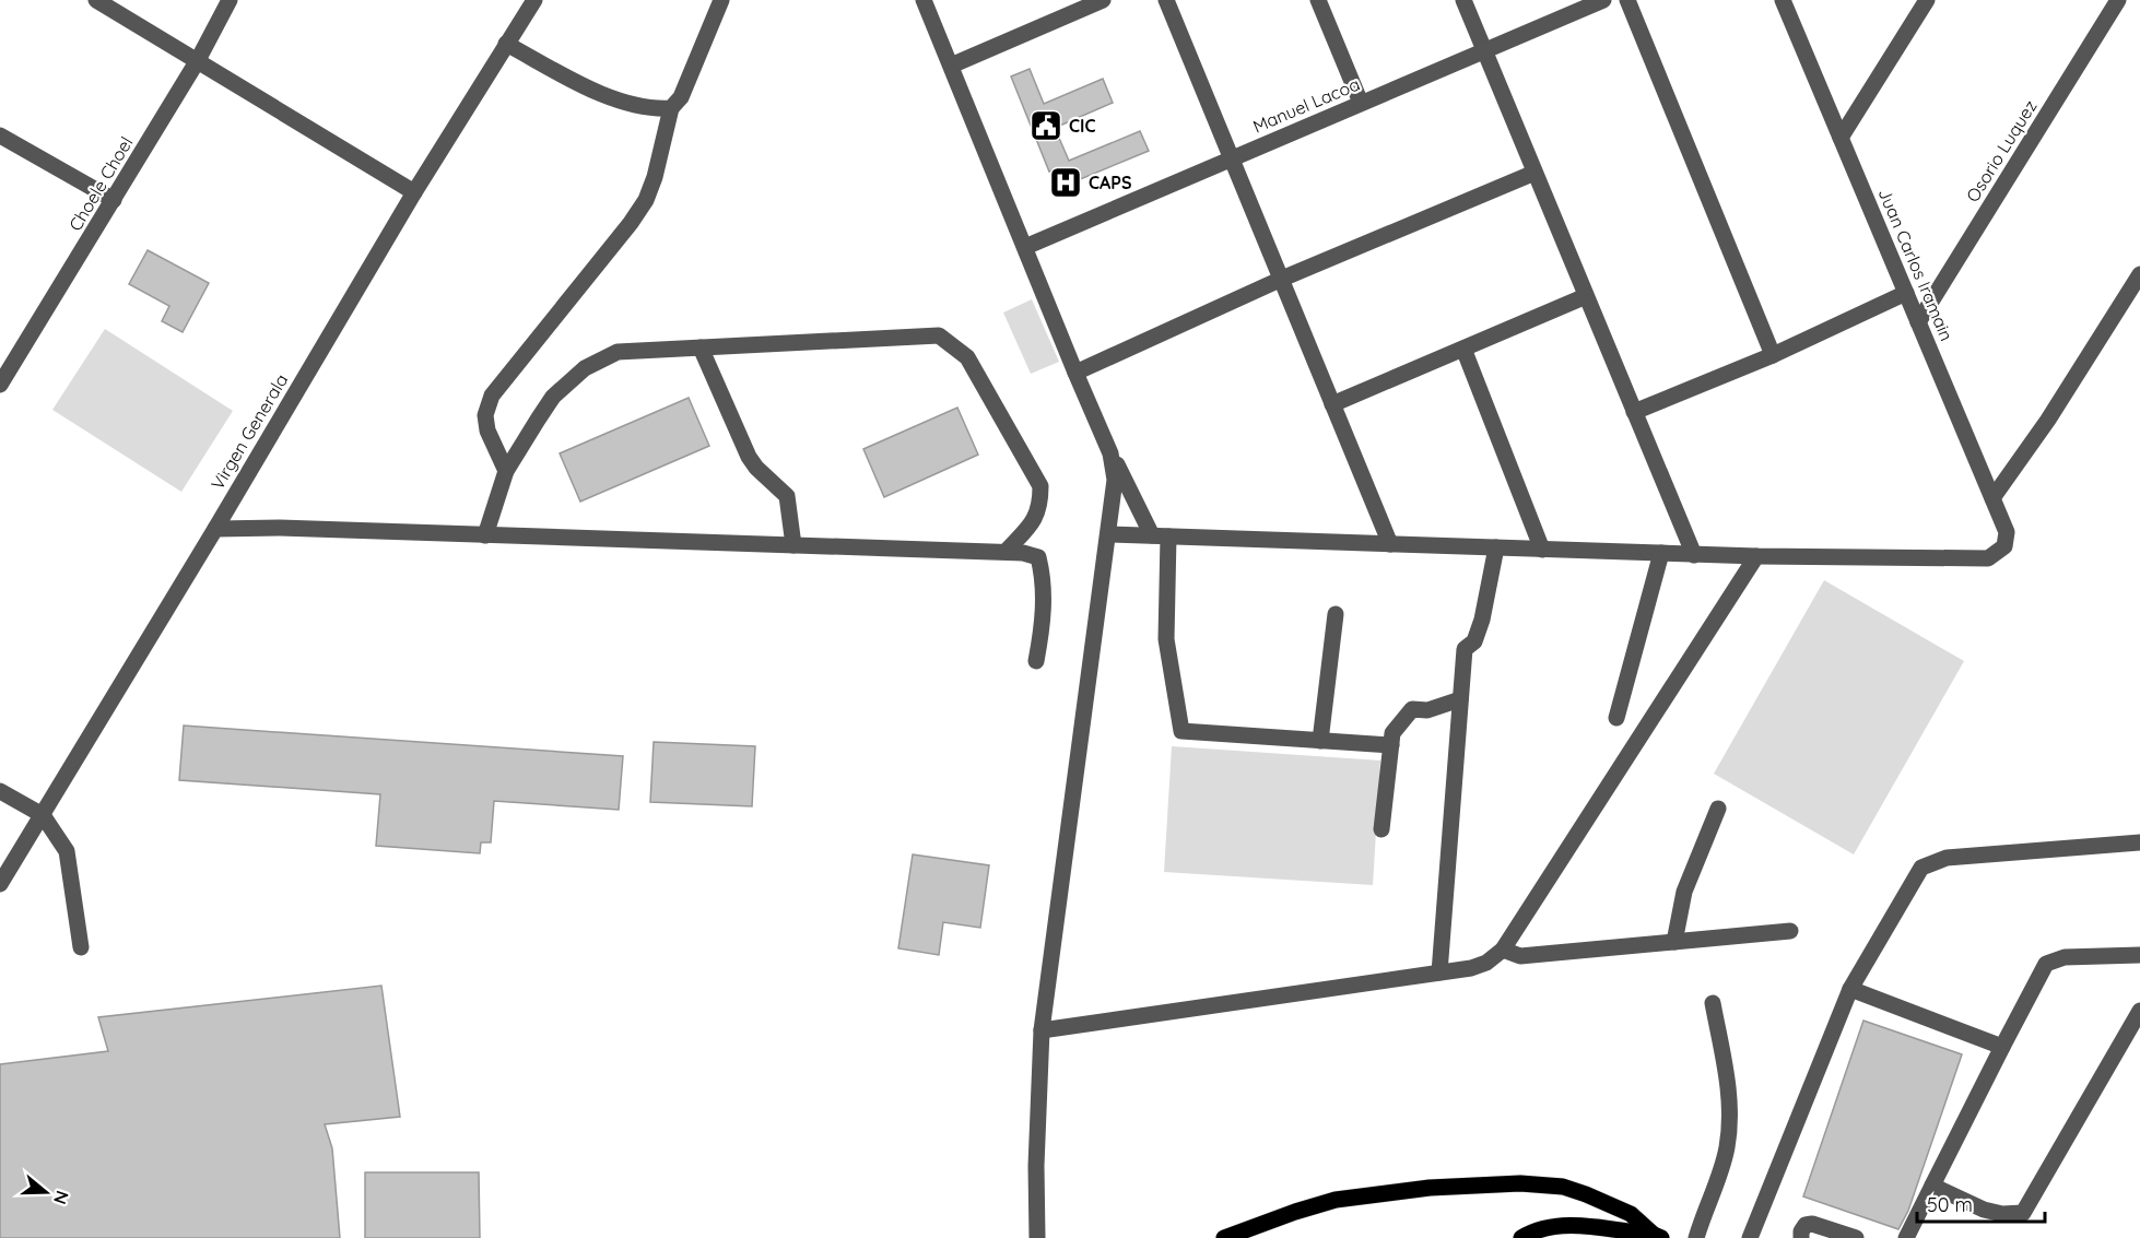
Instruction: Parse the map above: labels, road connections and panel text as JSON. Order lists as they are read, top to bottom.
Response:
{
  "streets": {
    "street": [
      "Manuel Lacoa",
      "Osorio Luquez",
      "Choele Choel",
      "Juan Carlos Iramain",
      "Virgen Generala"
    ]
  },
  "crossings": [
    ["Osorio Luquez", "Juan Carlos Iramain"]
  ],
  "places": {
    "public building": ["CIC"],
    "hospital": ["CAPS"]
  },
  "scale_bar": "50 m",
  "north": "right"
}
